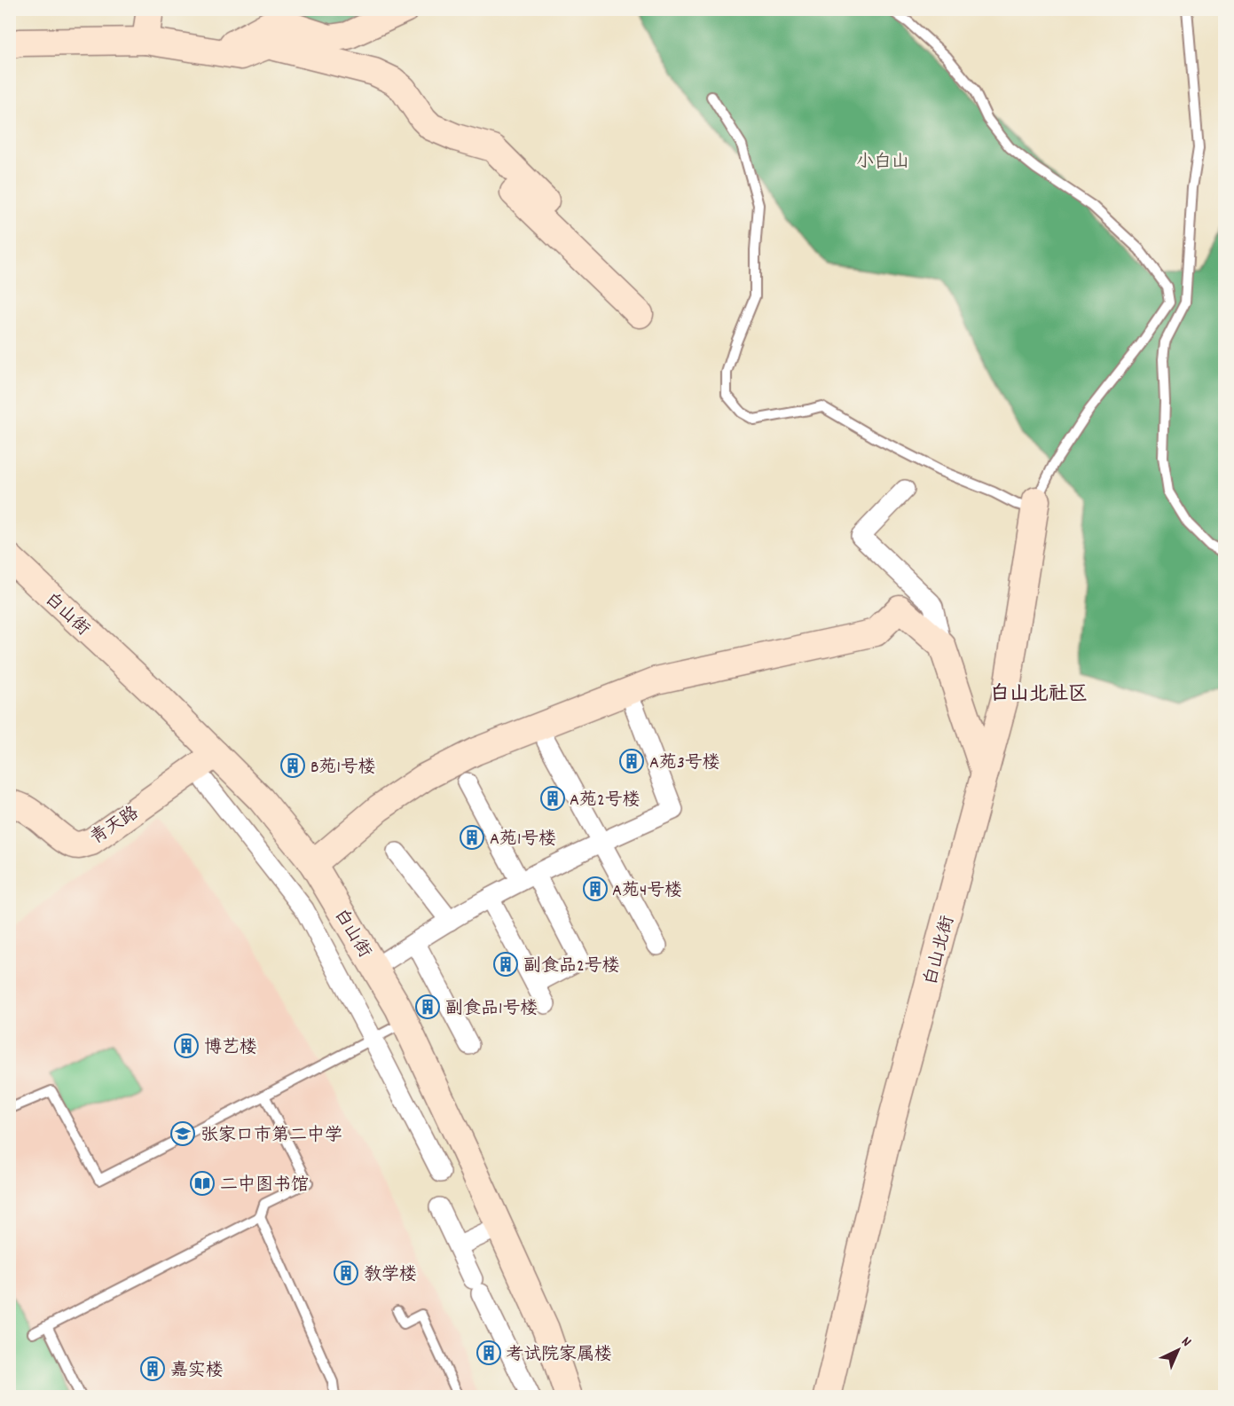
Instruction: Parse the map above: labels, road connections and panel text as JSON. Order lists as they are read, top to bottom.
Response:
{
  "streets": {
    "street": ["白山街", "青天路", "白山北街"]
  },
  "crossings": [
    ["白山街", "青天路"]
  ],
  "districts": ["白山北社区"],
  "parks": ["小白山"],
  "places": {
    "building": [
      "A苑3号楼",
      "B苑1号楼",
      "A苑2号楼",
      "A苑1号楼",
      "A苑4号楼",
      "副食品2号楼",
      "副食品1号楼",
      "博艺楼",
      "教学楼",
      "考试院家属楼",
      "嘉实楼"
    ],
    "school or university": ["张家口市第二中学"],
    "library": ["二中图书馆"]
  },
  "north": "top right"
}
